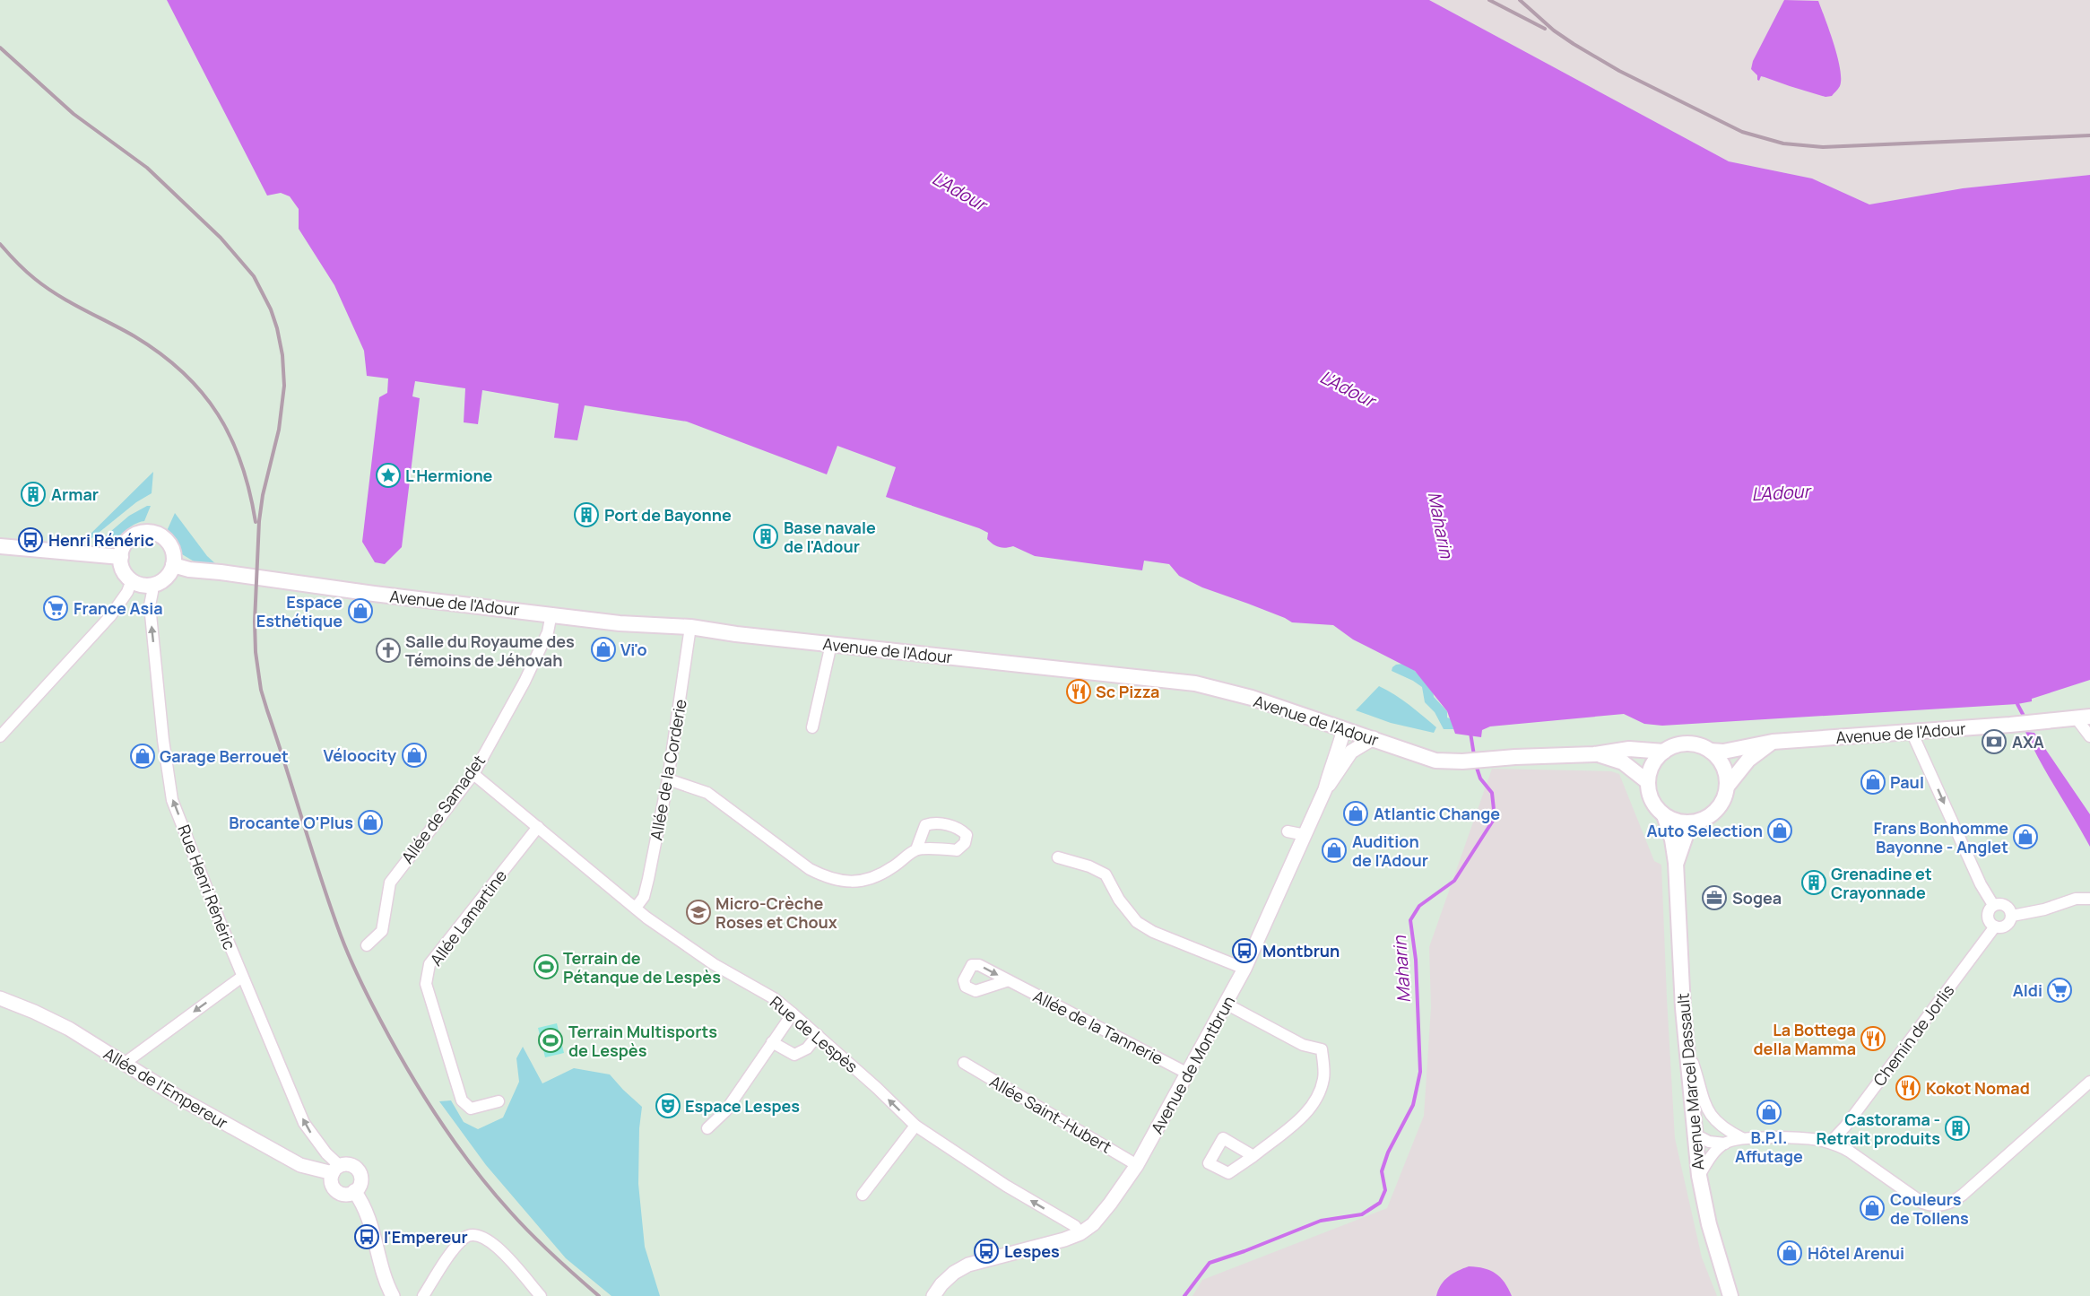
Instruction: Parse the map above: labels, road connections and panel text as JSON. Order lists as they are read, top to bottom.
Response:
{
  "streets": {
    "main road": ["Avenue de l'Adour", "Avenue Marcel Dassault"],
    "street": [
      "Allée de la Corderie",
      "Allée de Samadet",
      "Rue Henri Rénéric",
      "Allée Lamartine",
      "Allée de la Tannerie",
      "Rue de Lespès",
      "Chemin de Jorlis",
      "Avenue de Montbrun",
      "Allée de l'Empereur",
      "Allée Saint-Hubert"
    ]
  },
  "crossings": [
    ["Avenue de l'Adour", "Allée de la Corderie"],
    ["Avenue de l'Adour", "Allée de Samadet"],
    ["Avenue de l'Adour", "Rue Henri Rénéric"],
    ["Avenue de l'Adour", "Avenue de Montbrun"],
    ["Avenue de l'Adour", "Avenue Marcel Dassault"],
    ["Allée de la Corderie", "Rue de Lespès"],
    ["Allée de Samadet", "Rue de Lespès"],
    ["Rue Henri Rénéric", "Allée de l'Empereur"],
    ["Allée Lamartine", "Rue de Lespès"],
    ["Allée de la Tannerie", "Avenue de Montbrun"],
    ["Rue de Lespès", "Avenue de Montbrun"],
    ["Avenue de Montbrun", "Allée Saint-Hubert"]
  ],
  "one_way": ["Rue Henri Rénéric", "Rue de Lespès"],
  "water": ["L'Adour", "Maharin"],
  "places": {
    "place": ["L'Hermione"],
    "building": [
      "Armar",
      "Port de Bayonne",
      "Base navale de l'Adour",
      "Grenadine et Crayonnade",
      "Castorama - Retrait produits"
    ],
    "bus stop": [
      "Henri Rénéric",
      "Montbrun",
      "l'Empereur",
      "Lespes"
    ],
    "supermarket": ["France Asia", "Aldi"],
    "shop": [
      "Espace Esthétique",
      "Vi'o",
      "Véloocity",
      "Garage Berrouet",
      "Paul",
      "Atlantic Change",
      "Brocante O'Plus",
      "Auto Selection",
      "Frans Bonhomme Bayonne - Anglet",
      "Audition de l'Adour",
      "B.P.I. Affutage",
      "Couleurs de Tollens",
      "Hôtel Arenui"
    ],
    "church": ["Salle du Royaume des Témoins de Jéhovah"],
    "restaurant": ["Sc Pizza", "La Bottega della Mamma", "Kokot Nomad"],
    "bank": ["AXA"],
    "office": ["Sogea"],
    "school or university": ["Micro-Crèche Roses et Choux"],
    "sports": ["Terrain de Pétanque de Lespès", "Terrain Multisports de Lespès"],
    "theatre": ["Espace Lespes"]
  }
}
